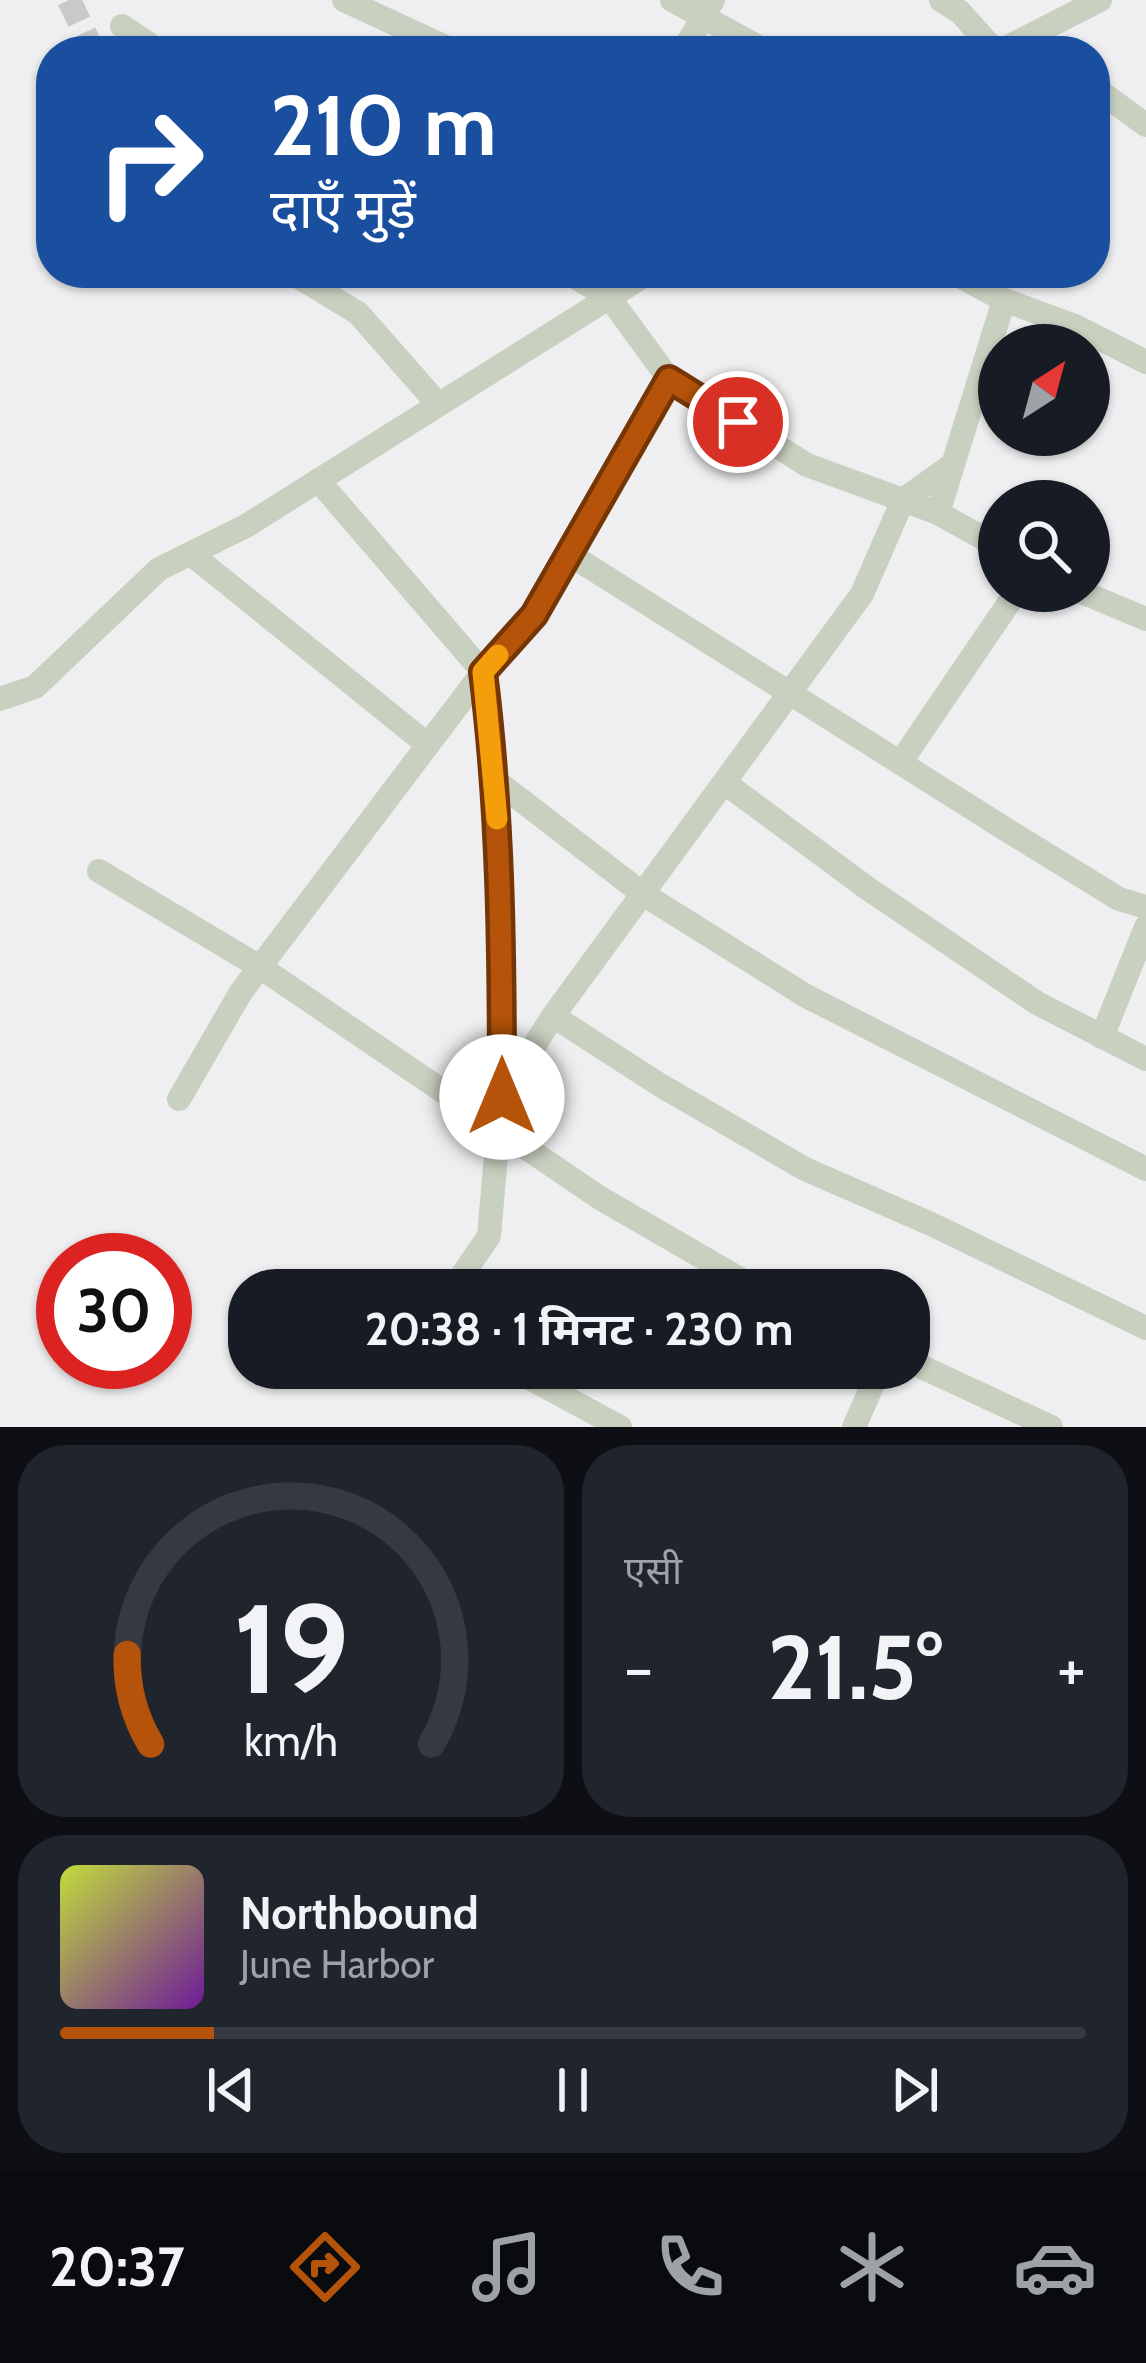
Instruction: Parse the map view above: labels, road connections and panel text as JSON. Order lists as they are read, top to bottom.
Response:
{
  "north": "top right",
  "page": {
    "turn": ["210 m", "दाएँ मुड़ें"],
    "limit": "30",
    "trip": "20:38 · 1 मिनट · 230 m",
    "tile": "एसी",
    "heat": ["−", "21.5°", "+"],
    "song": ["Northbound", "June Harbor"],
    "tabs": "20:37",
    "gauge": ["19", "km/h"]
  }
}
